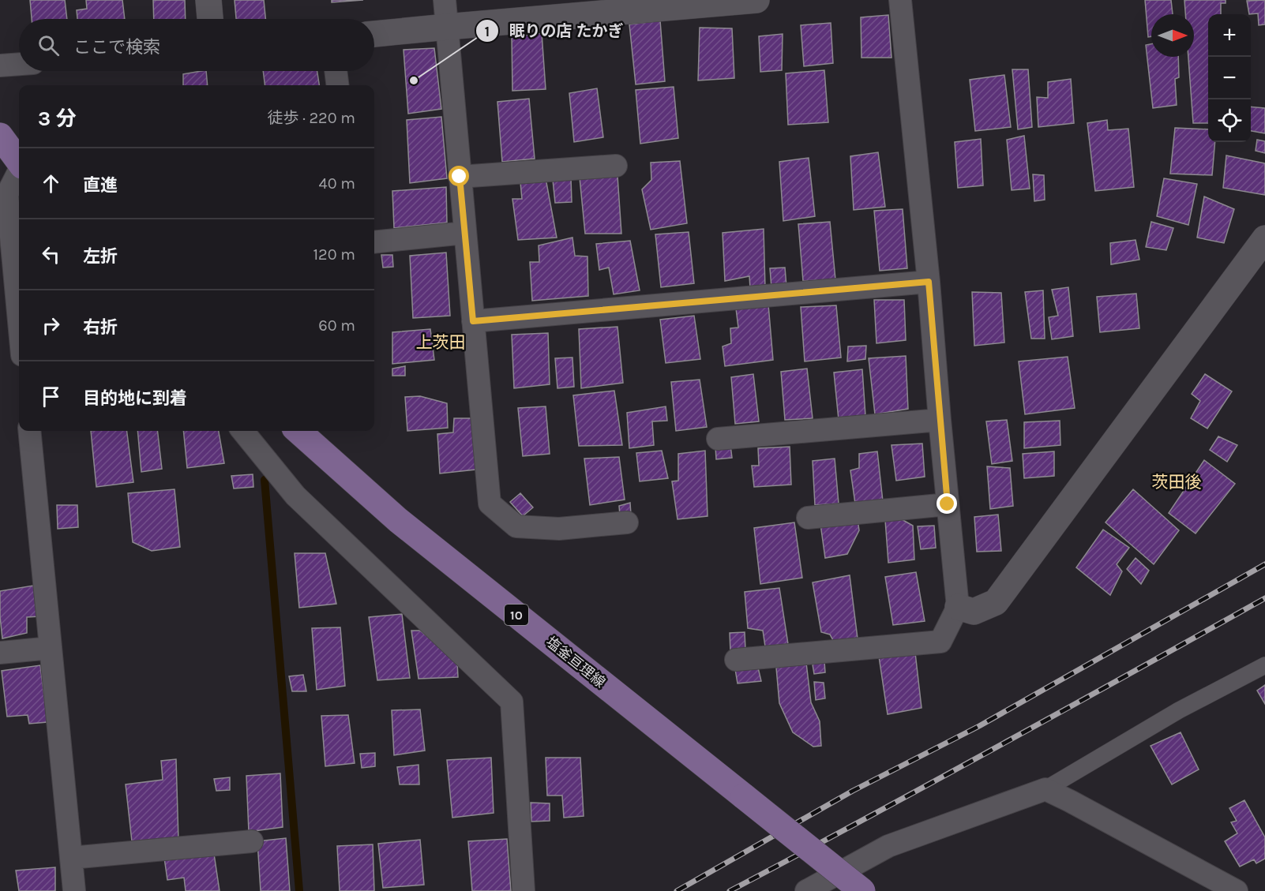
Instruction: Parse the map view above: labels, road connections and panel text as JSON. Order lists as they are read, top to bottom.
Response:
{
  "streets": {
    "main road": ["10", "塩釜亘理線"]
  },
  "districts": ["上茨田", "茨田後"],
  "places": ["眠りの店 たかぎ"],
  "north": "right",
  "page": {
    "map_buttons": ["+", "−"],
    "search": "ここで検索",
    "heading": ["3 分", "徒歩 · 220 m"],
    "list": [
      ["直進", "40 m"],
      ["左折", "120 m"],
      ["右折", "60 m"],
      "目的地に到着"
    ]
  }
}
